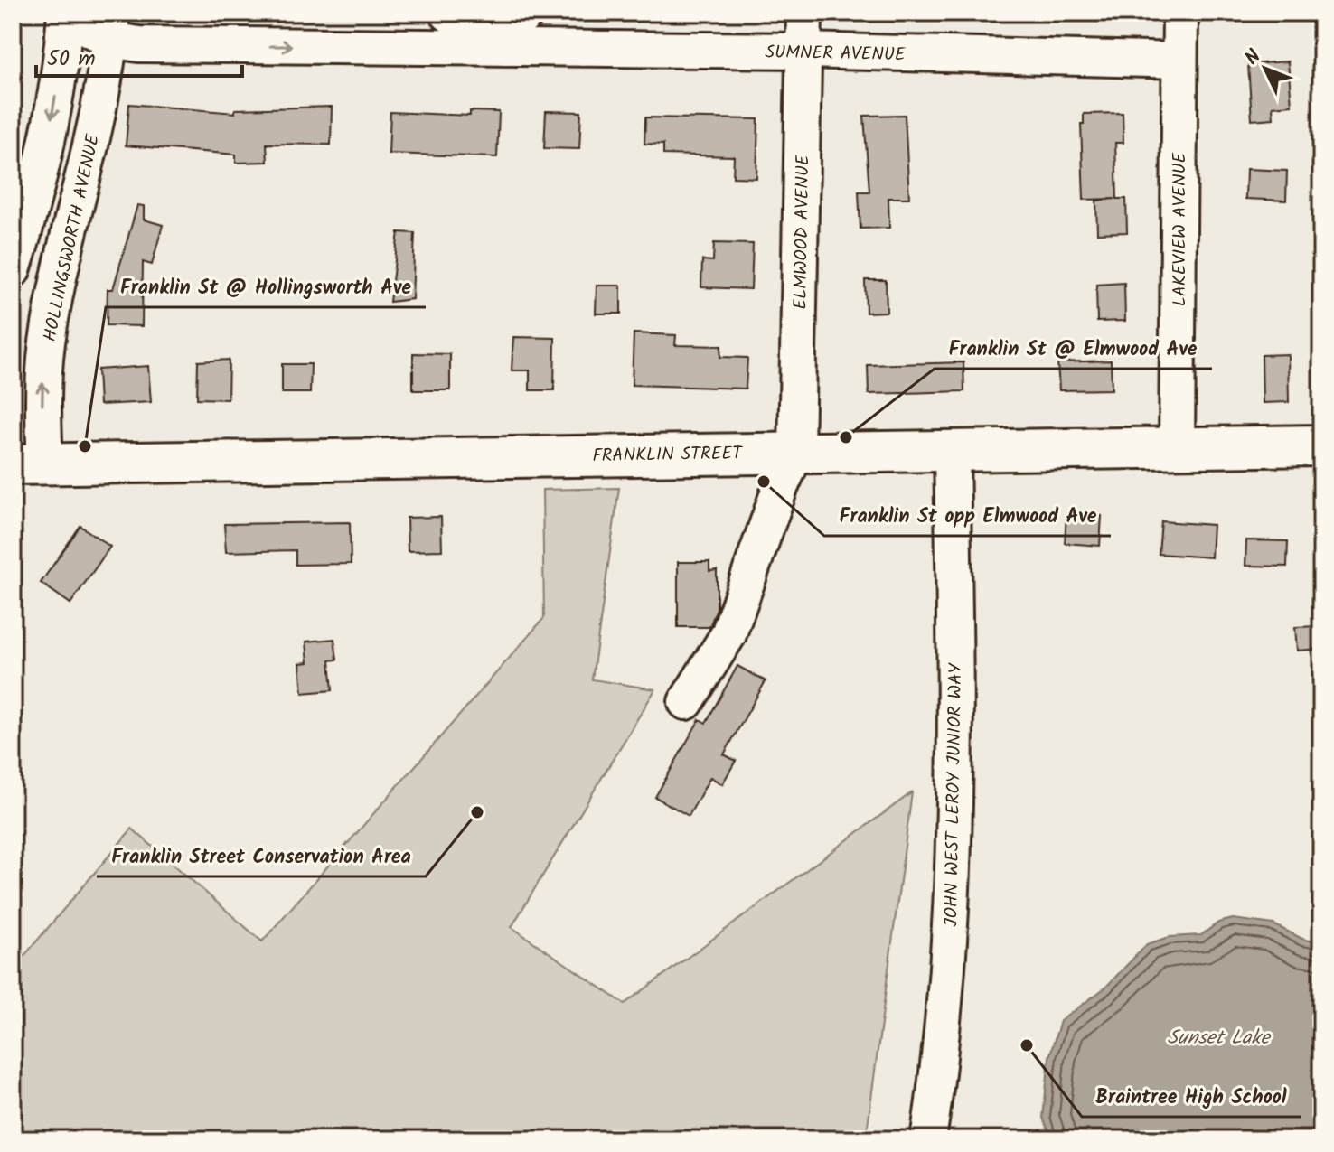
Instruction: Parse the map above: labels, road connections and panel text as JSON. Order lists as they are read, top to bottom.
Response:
{
  "streets": {
    "main road": ["FRANKLIN STREET"],
    "street": [
      "SUMNER AVENUE",
      "LAKEVIEW AVENUE",
      "ELMWOOD AVENUE",
      "HOLLINGSWORTH AVENUE",
      "JOHN WEST LEROY JUNIOR WAY"
    ]
  },
  "crossings": [
    ["SUMNER AVENUE", "LAKEVIEW AVENUE"],
    ["SUMNER AVENUE", "ELMWOOD AVENUE"],
    ["SUMNER AVENUE", "HOLLINGSWORTH AVENUE"],
    ["LAKEVIEW AVENUE", "FRANKLIN STREET"],
    ["ELMWOOD AVENUE", "FRANKLIN STREET"],
    ["HOLLINGSWORTH AVENUE", "FRANKLIN STREET"],
    ["FRANKLIN STREET", "JOHN WEST LEROY JUNIOR WAY"]
  ],
  "water": ["Sunset Lake"],
  "places": [
    "Franklin St @ Elmwood Ave",
    "Franklin St @ Hollingsworth Ave",
    "Franklin St opp Elmwood Ave",
    "Franklin Street Conservation Area",
    "Braintree High School"
  ],
  "scale_bar": "50 m",
  "north": "top left"
}
